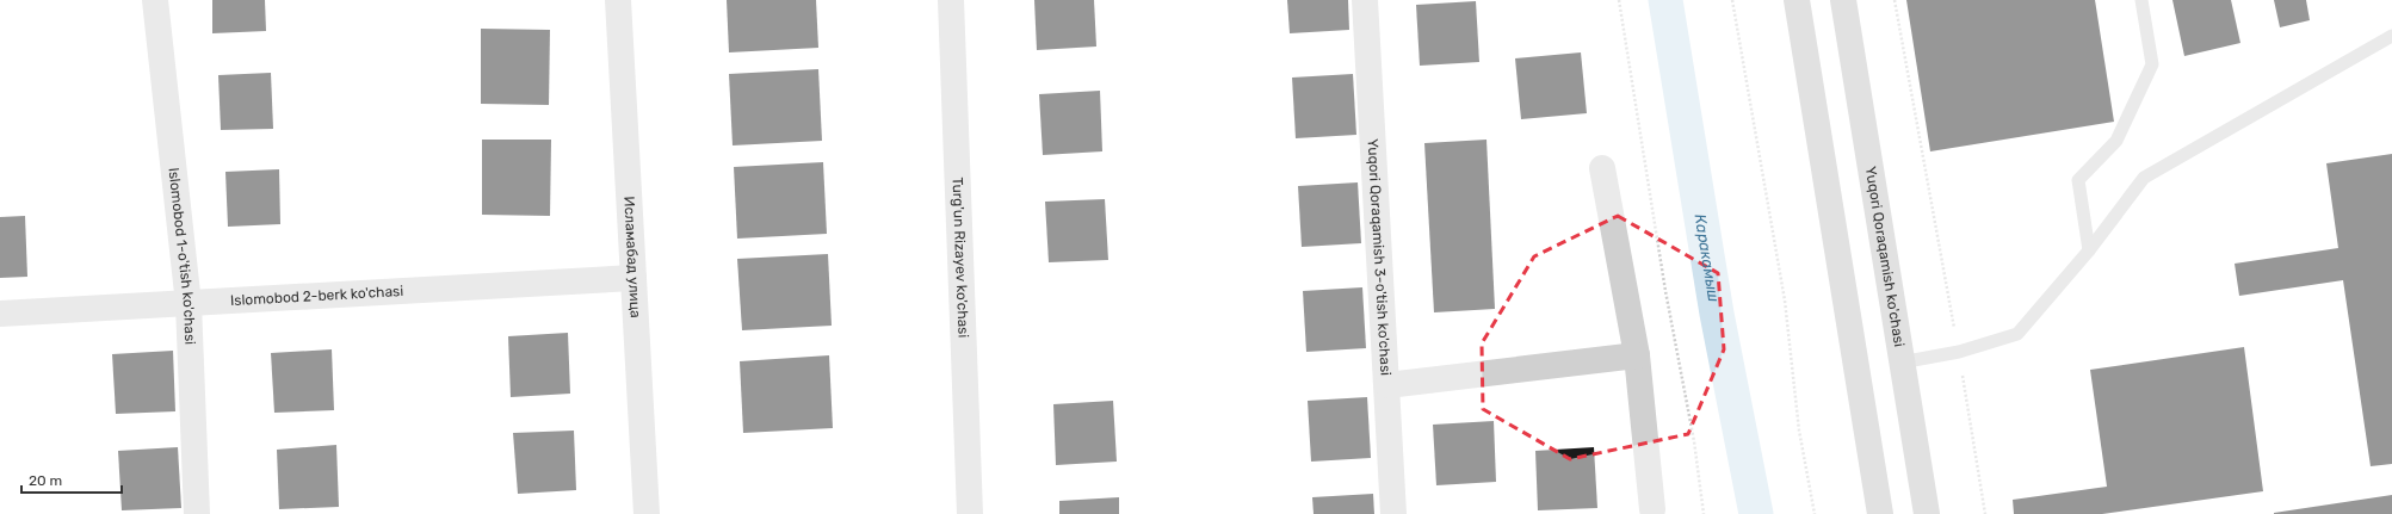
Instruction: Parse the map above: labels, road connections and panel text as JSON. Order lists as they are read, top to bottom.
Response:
{
  "streets": {
    "main road": ["Yuqori Qoraqamish ko'chasi"],
    "street": [
      "Islomobod 1-o'tish ko'chasi",
      "Turg'un Rizayev ko'chasi",
      "Yuqori Qoraqamish 3-o'tish ko'chasi",
      "Исламабад улица",
      "Islomobod 2-berk ko'chasi"
    ]
  },
  "crossings": [
    ["Islomobod 1-o'tish ko'chasi", "Islomobod 2-berk ko'chasi"],
    ["Исламабад улица", "Islomobod 2-berk ko'chasi"]
  ],
  "water": ["Каракамыш"],
  "scale_bar": "20 m"
}
